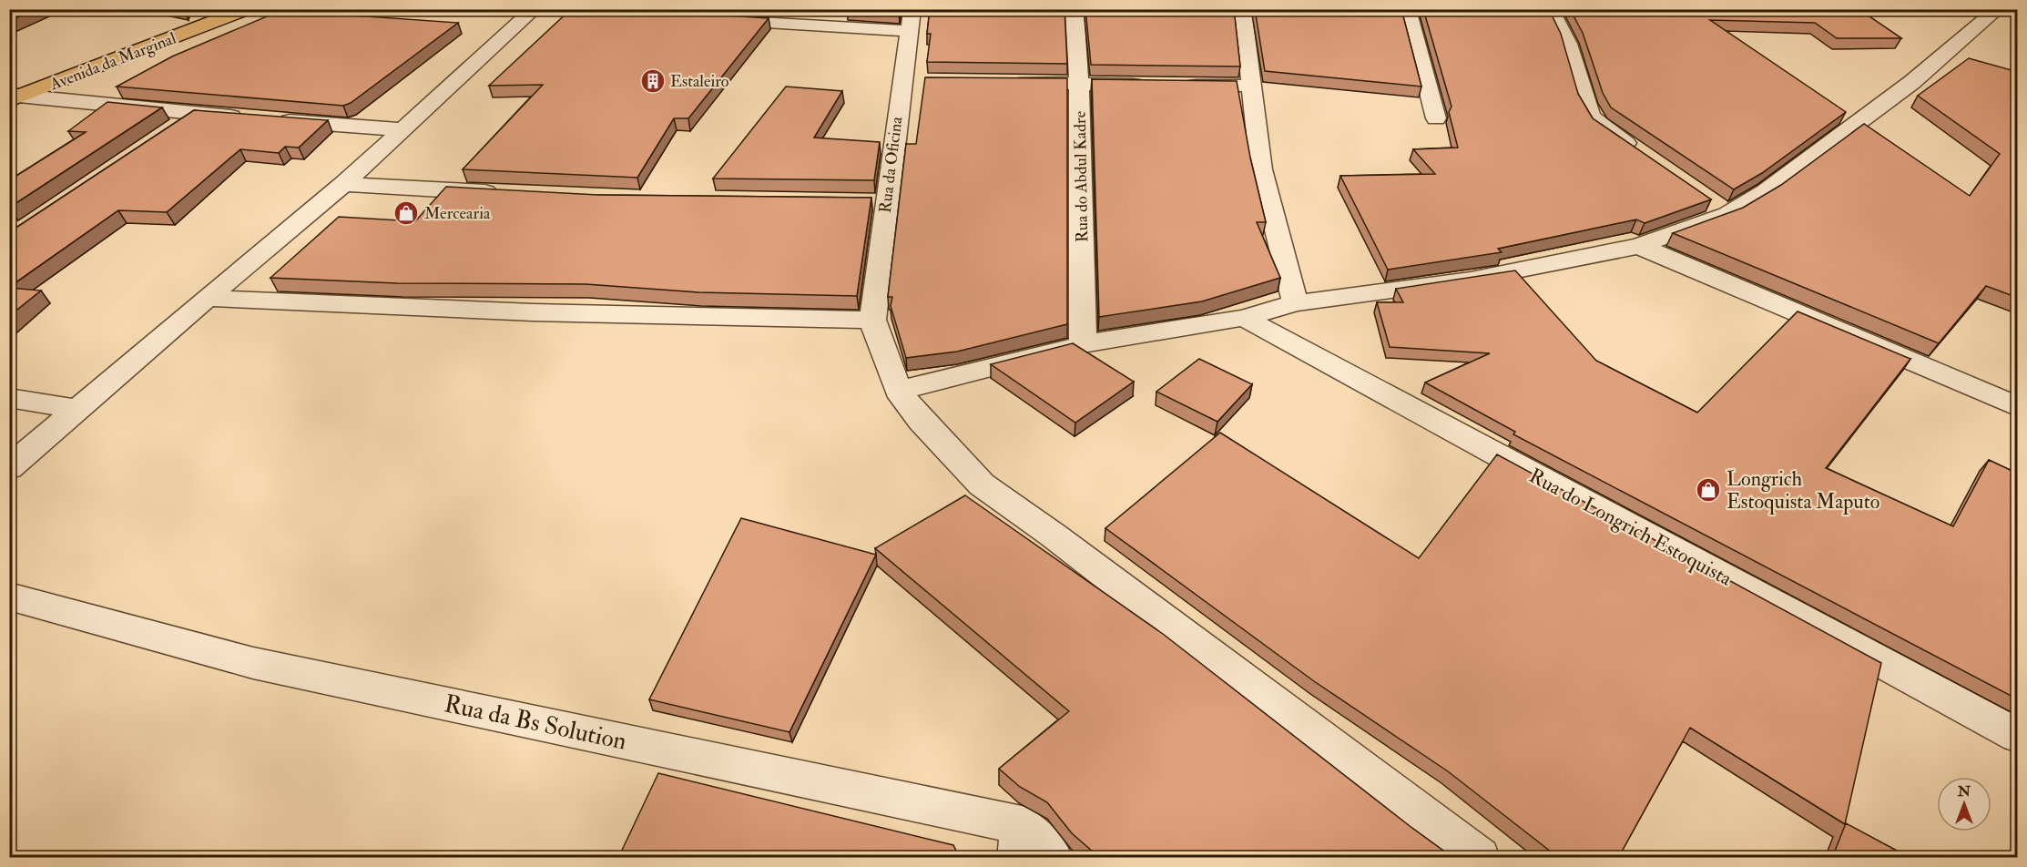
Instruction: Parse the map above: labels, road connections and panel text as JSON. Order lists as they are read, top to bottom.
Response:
{
  "streets": {
    "main road": ["Avenida da Marginal"],
    "street": [
      "Rua da Oficina",
      "Rua do Abdul Kadre",
      "Rua do Longrich Estoquista",
      "Rua da Bs Solution"
    ]
  },
  "places": {
    "building": ["Estaleiro"],
    "shop": ["Mercearia", "Longrich Estoquista Maputo"]
  },
  "north": "top"
}
